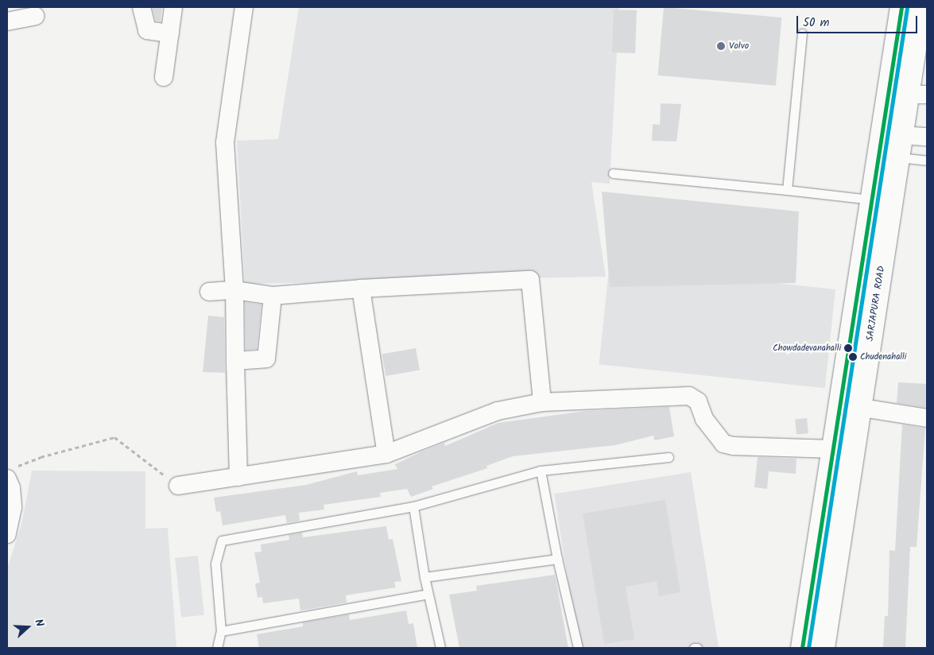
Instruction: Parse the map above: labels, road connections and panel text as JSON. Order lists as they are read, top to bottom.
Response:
{
  "streets": {
    "main road": ["SARJAPURA ROAD"]
  },
  "places": ["Volvo", "Chowdadevanahalli", "Chudenahalli"],
  "scale_bar": "50 m",
  "north": "right"
}
